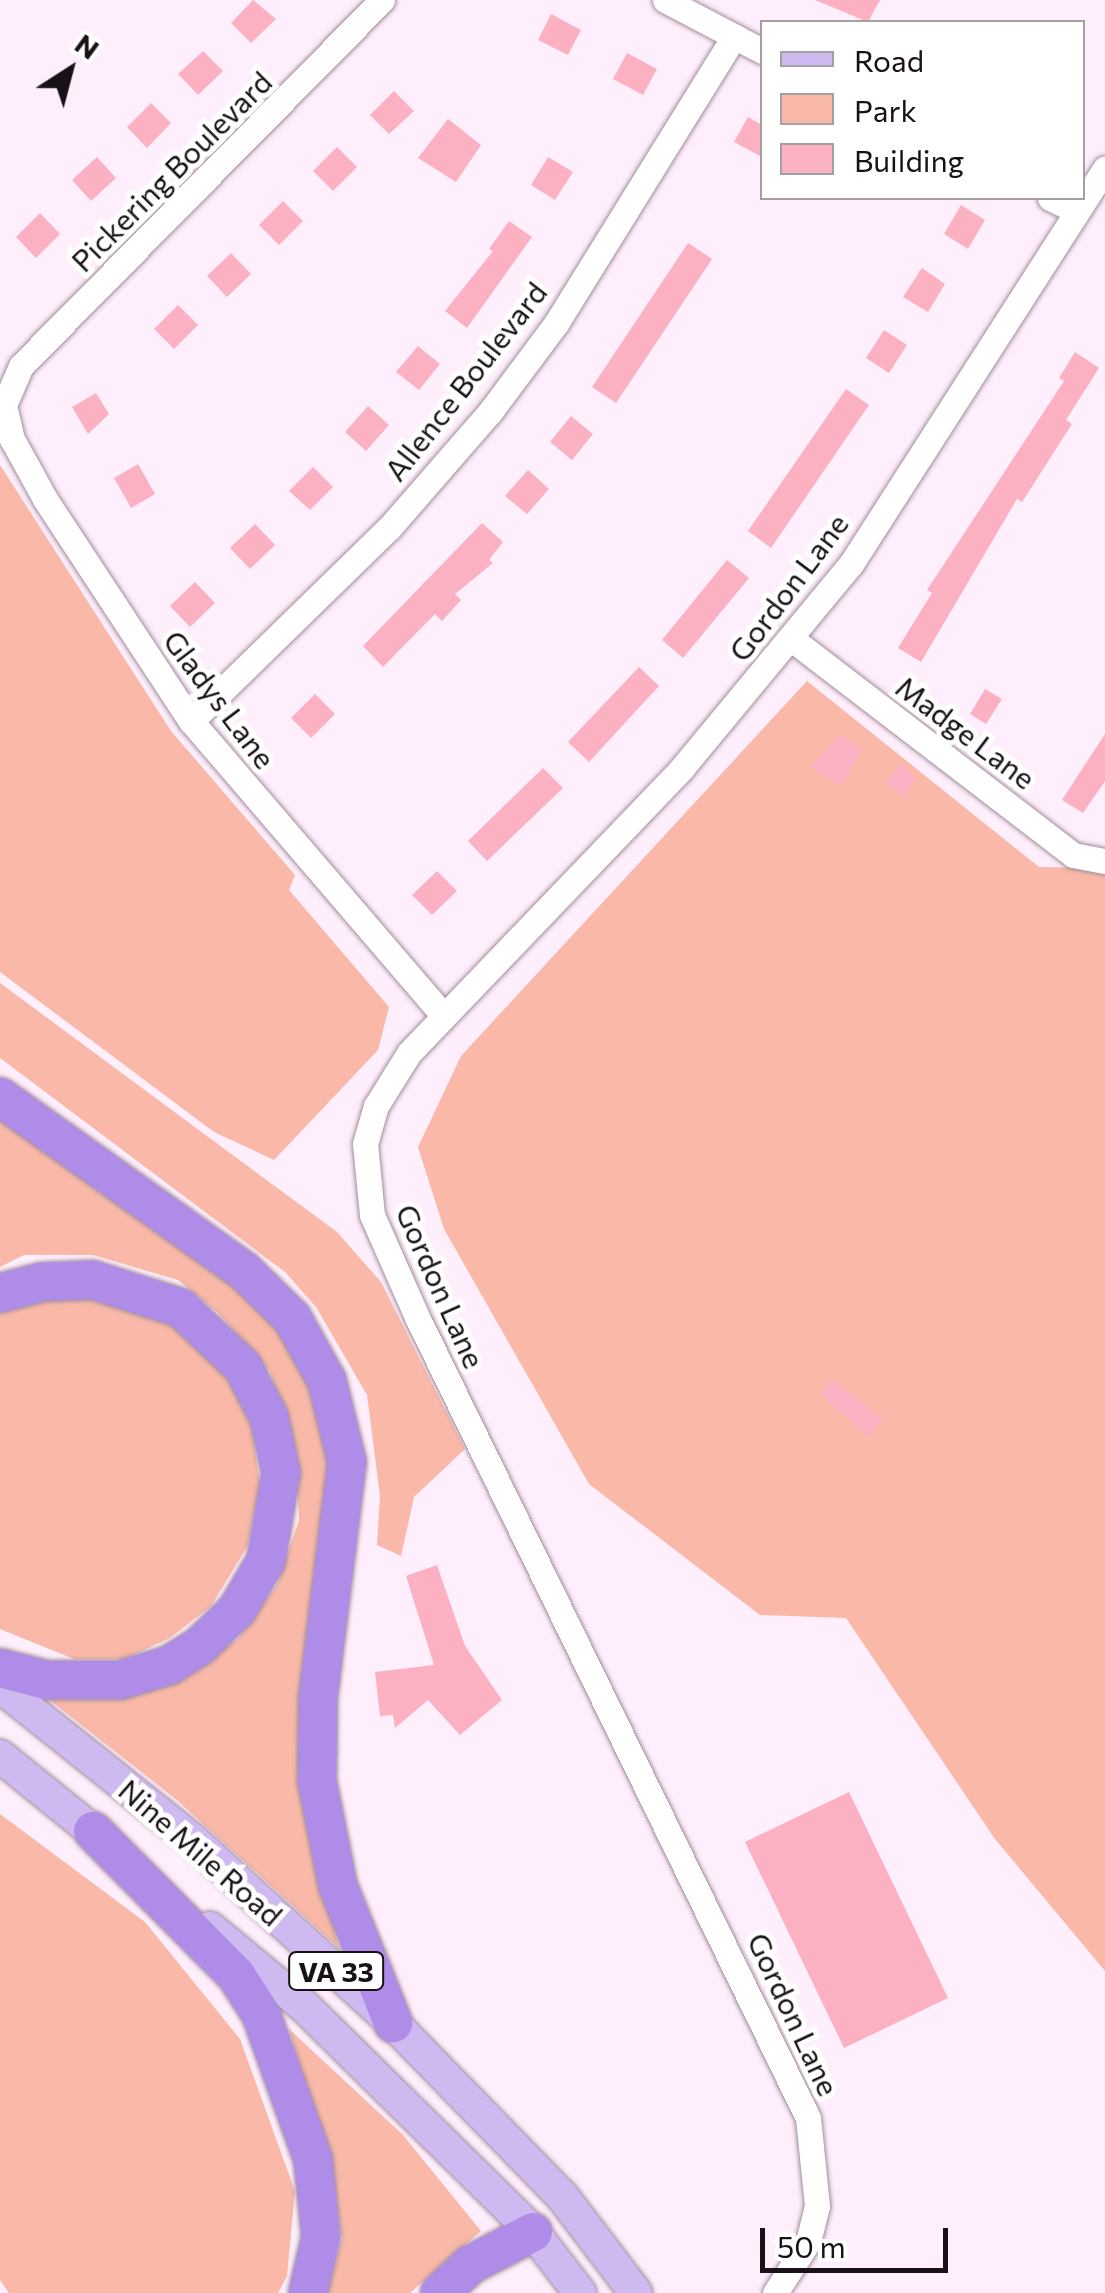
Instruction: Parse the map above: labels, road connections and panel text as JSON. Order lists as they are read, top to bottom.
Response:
{
  "streets": {
    "main road": ["Nine Mile Road", "VA 33"],
    "street": [
      "Pickering Boulevard",
      "Allence Boulevard",
      "Gordon Lane",
      "Gladys Lane",
      "Madge Lane"
    ]
  },
  "crossings": [
    ["Pickering Boulevard", "Gladys Lane"],
    ["Allence Boulevard", "Gladys Lane"],
    ["Gordon Lane", "Gladys Lane"],
    ["Gordon Lane", "Madge Lane"]
  ],
  "legend": ["Road", "Park", "Building"],
  "scale_bar": "50 m",
  "north": "top right"
}
